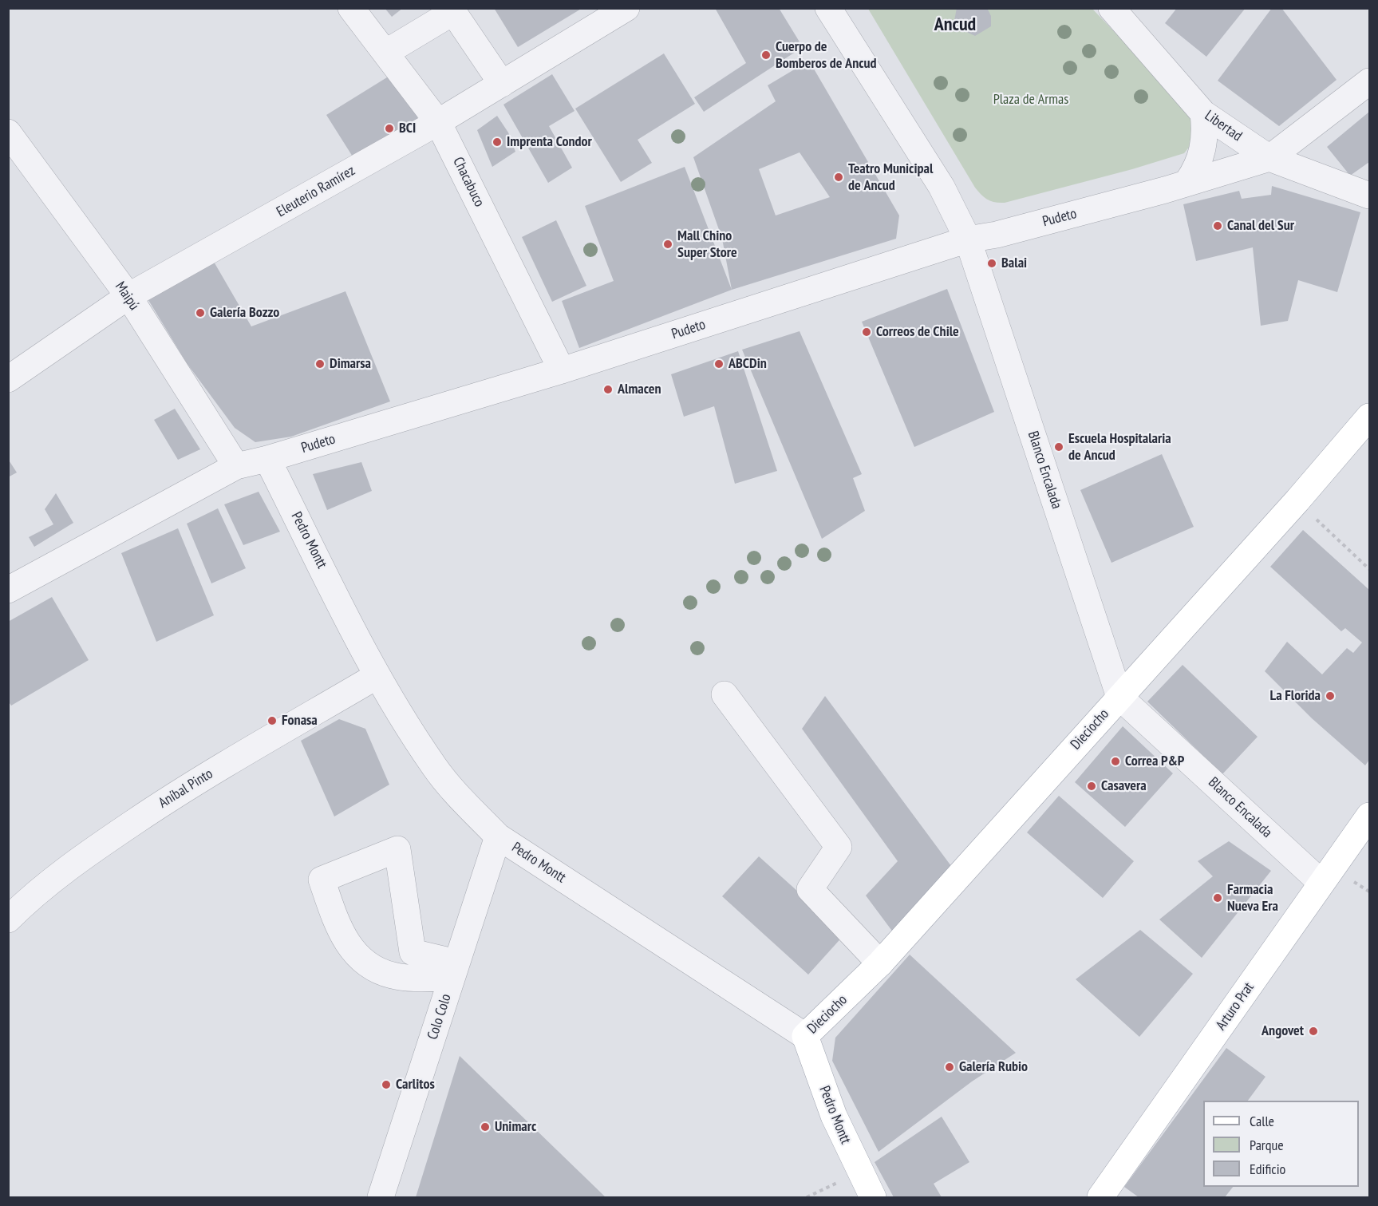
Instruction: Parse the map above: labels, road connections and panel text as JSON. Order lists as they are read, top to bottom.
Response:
{
  "streets": {
    "main road": ["Pedro Montt", "Dieciocho", "Arturo Prat"],
    "street": [
      "Libertad",
      "Chacabuco",
      "Eleuterio Ramírez",
      "Pudeto",
      "Maipú",
      "Blanco Encalada",
      "Aníbal Pinto",
      "Colo Colo"
    ]
  },
  "crossings": [
    ["Libertad", "Pudeto"],
    ["Chacabuco", "Eleuterio Ramírez"],
    ["Chacabuco", "Pudeto"],
    ["Eleuterio Ramírez", "Maipú"],
    ["Pudeto", "Maipú"],
    ["Pudeto", "Blanco Encalada"],
    ["Pudeto", "Pedro Montt"],
    ["Blanco Encalada", "Dieciocho"],
    ["Blanco Encalada", "Arturo Prat"],
    ["Pedro Montt", "Dieciocho"],
    ["Pedro Montt", "Aníbal Pinto"],
    ["Pedro Montt", "Colo Colo"]
  ],
  "districts": ["Ancud"],
  "parks": ["Plaza de Armas"],
  "places": [
    "Cuerpo de Bomberos de Ancud",
    "BCI",
    "Imprenta Condor",
    "Teatro Municipal de Ancud",
    "Canal del Sur",
    "Mall Chino Super Store",
    "Balai",
    "Galería Bozzo",
    "Correos de Chile",
    "Dimarsa",
    "ABCDin",
    "Almacen",
    "Escuela Hospitalaria de Ancud",
    "La Florida",
    "Fonasa",
    "Correa P&P",
    "Casavera",
    "Farmacia Nueva Era",
    "Angovet",
    "Galería Rubio",
    "Carlitos",
    "Unimarc"
  ],
  "legend": ["Calle", "Parque", "Edificio"]
}
